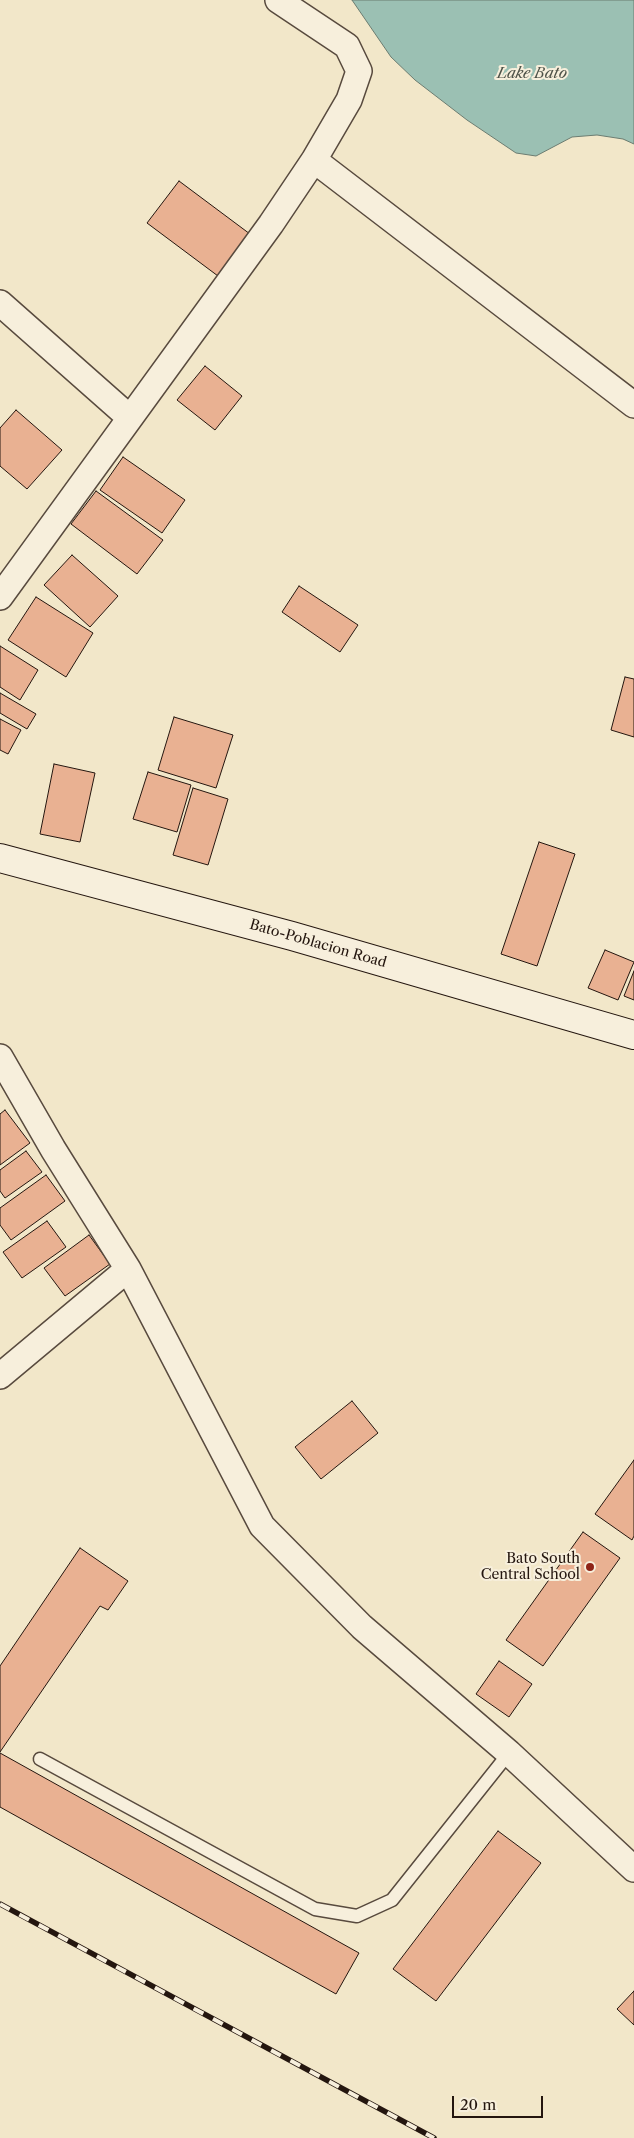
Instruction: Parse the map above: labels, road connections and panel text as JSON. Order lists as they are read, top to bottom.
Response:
{
  "streets": {
    "street": ["Bato-Poblacion Road"]
  },
  "water": ["Lake Bato"],
  "places": ["Bato South Central School"],
  "scale_bar": "20 m"
}
